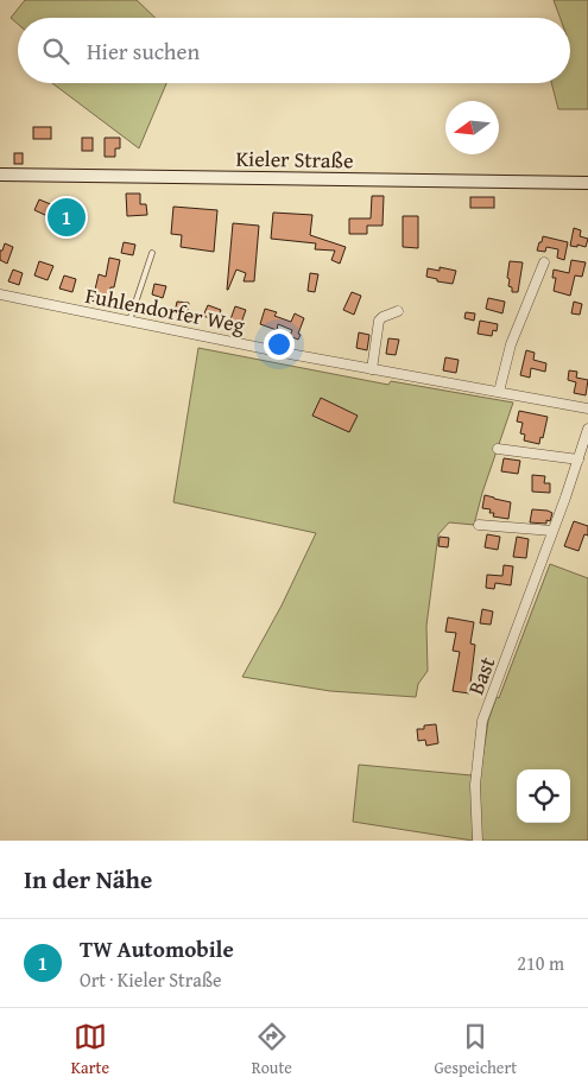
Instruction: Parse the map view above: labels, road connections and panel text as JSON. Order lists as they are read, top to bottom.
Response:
{
  "streets": {
    "main road": ["Kieler Straße"],
    "street": ["Fuhlendorfer Weg", "Bast"]
  },
  "north": "left",
  "page": {
    "search": "Hier suchen",
    "pins": "1",
    "heading": "In der Nähe",
    "list": [
      {
        "mark": "1",
        "name": "TW Automobile",
        "note": "Ort · Kieler Straße",
        "value": "210 m"
      }
    ],
    "nav": ["Karte", "Route", "Gespeichert"]
  }
}
